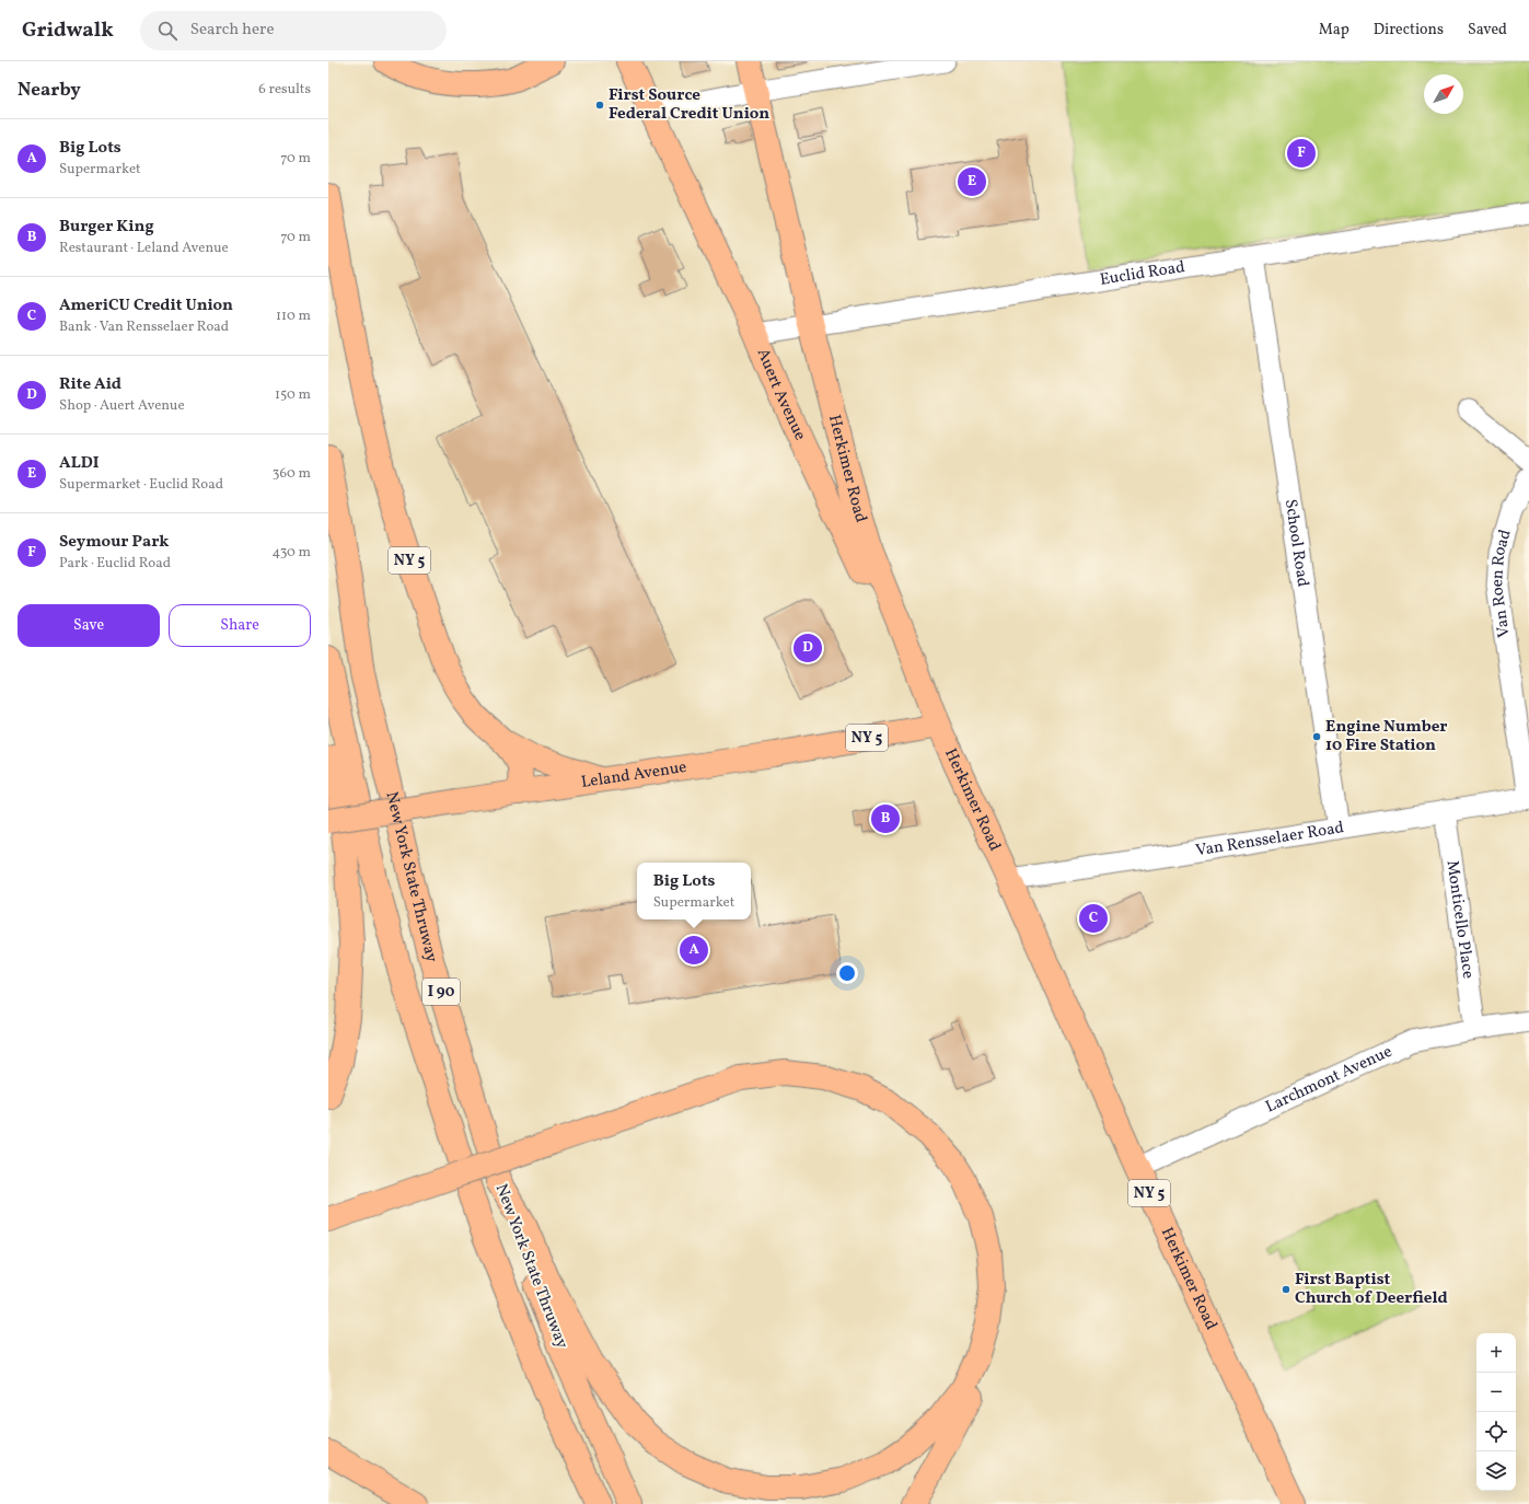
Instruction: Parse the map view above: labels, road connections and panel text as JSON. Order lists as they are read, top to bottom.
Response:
{
  "streets": {
    "main road": [
      "Auert Avenue",
      "Herkimer Road",
      "NY 5",
      "Leland Avenue",
      "New York State Thruway",
      "I 90"
    ],
    "street": [
      "Euclid Road",
      "School Road",
      "Van Roen Road",
      "Van Rensselaer Road",
      "Monticello Place",
      "Larchmont Avenue"
    ]
  },
  "crossings": [
    ["Euclid Road", "Auert Avenue"],
    ["Euclid Road", "Herkimer Road"],
    ["Euclid Road", "School Road"],
    ["Auert Avenue", "Herkimer Road"],
    ["Auert Avenue", "Leland Avenue"],
    ["Herkimer Road", "Leland Avenue"],
    ["Herkimer Road", "Van Rensselaer Road"],
    ["Herkimer Road", "Larchmont Avenue"],
    ["School Road", "Van Rensselaer Road"],
    ["NY 5", "Leland Avenue"],
    ["Van Roen Road", "Van Rensselaer Road"],
    ["Van Rensselaer Road", "Monticello Place"],
    ["Monticello Place", "Larchmont Avenue"]
  ],
  "places": ["First Source Federal Credit Union", "Engine Number 10 Fire Station", "First Baptist Church of Deerfield"],
  "north": "top right",
  "page": {
    "header": "Gridwalk",
    "search": "Search here",
    "nav": ["Map", "Directions", "Saved"],
    "heading": ["Nearby", "6 results"],
    "list": [
      {
        "mark": "A",
        "name": "Big Lots",
        "note": "Supermarket",
        "value": "70 m"
      },
      {
        "mark": "B",
        "name": "Burger King",
        "note": "Restaurant · Leland Avenue",
        "value": "70 m"
      },
      {
        "mark": "C",
        "name": "AmeriCU Credit Union",
        "note": "Bank · Van Rensselaer Road",
        "value": "110 m"
      },
      {
        "mark": "D",
        "name": "Rite Aid",
        "note": "Shop · Auert Avenue",
        "value": "150 m"
      },
      {
        "mark": "E",
        "name": "ALDI",
        "note": "Supermarket · Euclid Road",
        "value": "360 m"
      },
      {
        "mark": "F",
        "name": "Seymour Park",
        "note": "Park · Euclid Road",
        "value": "430 m"
      }
    ],
    "pins": [
      "F",
      "E",
      "D",
      "B",
      "C",
      "A"
    ],
    "buttons": ["Save", "Share"],
    "popup": ["Big Lots", "Supermarket"],
    "map_buttons": ["+", "−"]
  }
}
